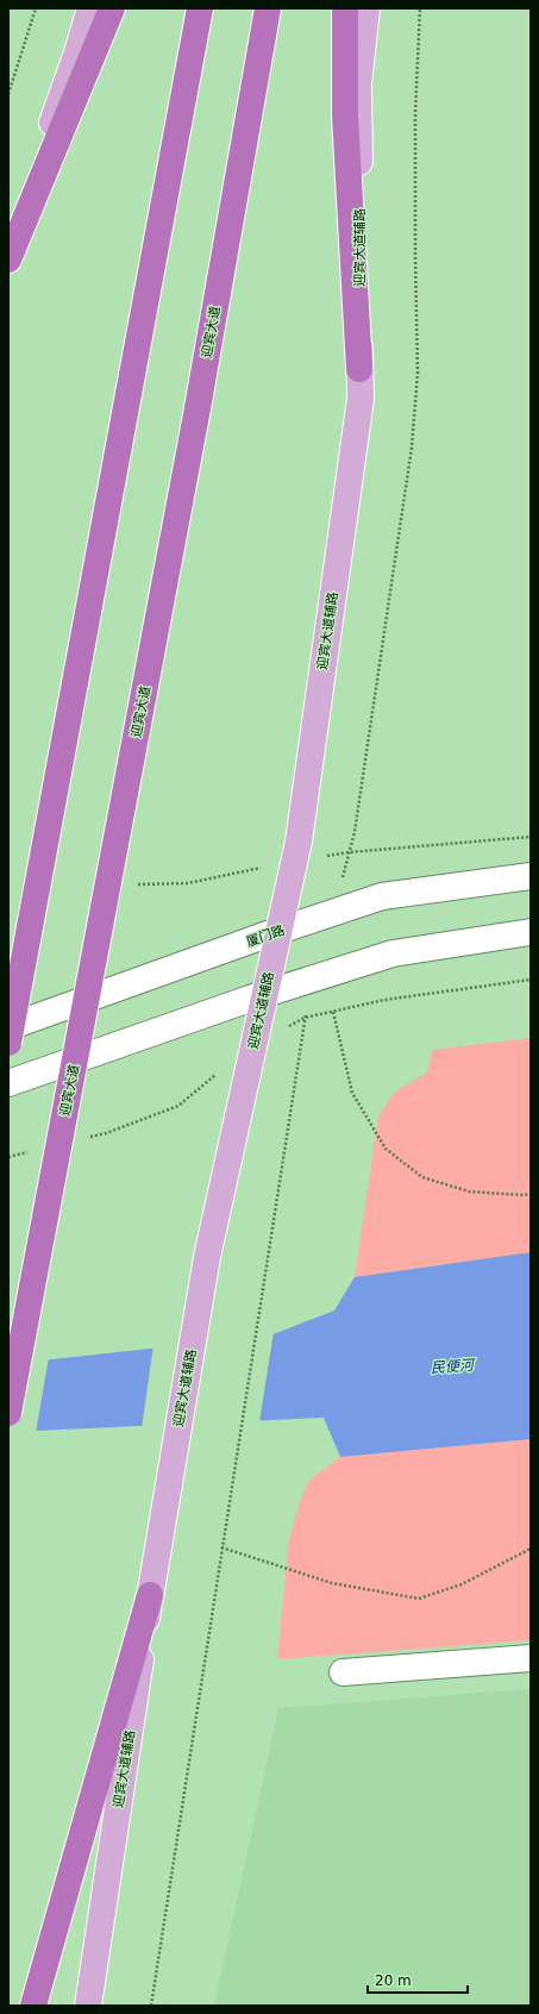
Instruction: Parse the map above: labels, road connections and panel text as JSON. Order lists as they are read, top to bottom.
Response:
{
  "streets": {
    "highway": ["迎宾大道"],
    "main road": ["迎宾大道辅路"],
    "street": ["厦门路"]
  },
  "crossings": [
    ["迎宾大道辅路", "厦门路"]
  ],
  "water": ["民便河"],
  "scale_bar": "20 m"
}
